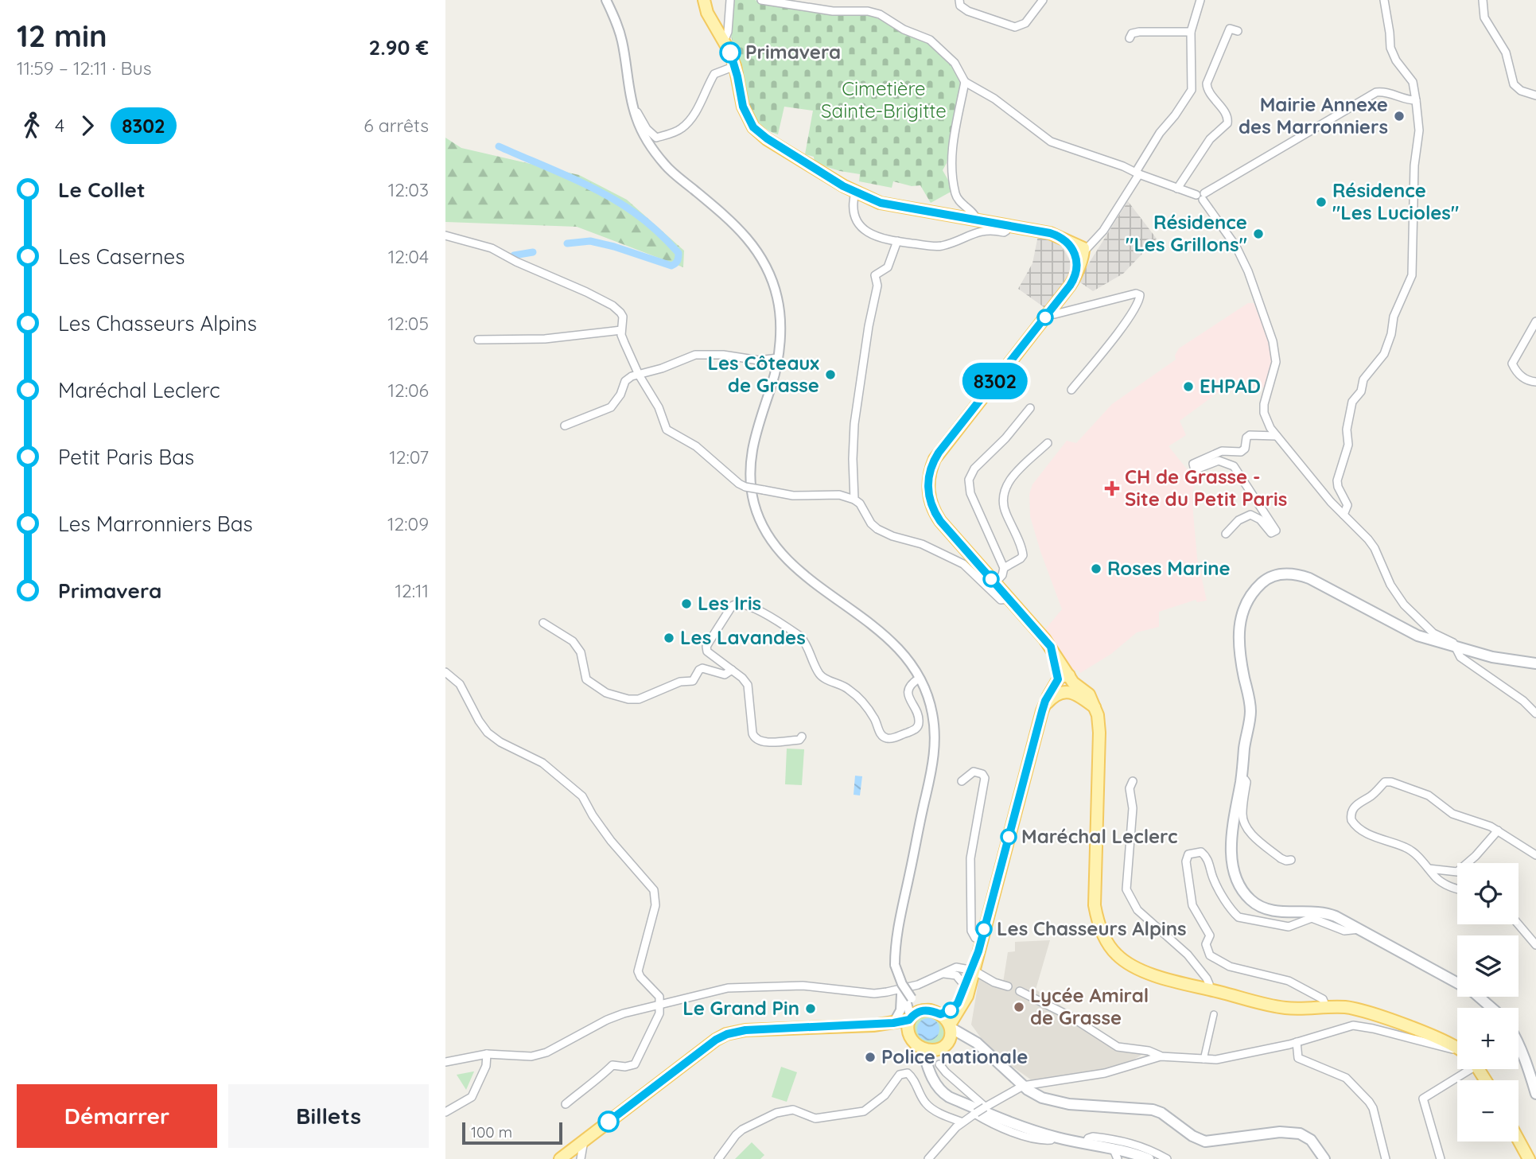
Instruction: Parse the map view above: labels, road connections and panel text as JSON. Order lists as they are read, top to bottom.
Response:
{
  "parks": ["Cimetière Sainte-Brigitte"],
  "places": {
    "other": [
      "Primavera",
      "Mairie Annexe des Marronniers",
      "Résidence \"Les Lucioles\"",
      "Résidence \"Les Grillons\"",
      "Les Côteaux de Grasse",
      "EHPAD",
      "Roses Marine",
      "Les Iris",
      "Les Lavandes",
      "Maréchal Leclerc",
      "Les Chasseurs Alpins",
      "Lycée Amiral de Grasse",
      "Le Grand Pin",
      "Police nationale"
    ],
    "health": ["CH de Grasse - Site du Petit Paris"]
  },
  "lines": ["bus line 8302"],
  "scale_bar": "100 m",
  "page": {
    "heading": ["12 min", "11:59 – 12:11 · Bus", "2.90 €"],
    "on_map": "8302",
    "legs": ["4", "8302", "6 arrêts"],
    "list": [
      {
        "name": "Le Collet",
        "value": "12:03"
      },
      {
        "name": "Les Casernes",
        "value": "12:04"
      },
      {
        "name": "Les Chasseurs Alpins",
        "value": "12:05"
      },
      {
        "name": "Maréchal Leclerc",
        "value": "12:06"
      },
      {
        "name": "Petit Paris Bas",
        "value": "12:07"
      },
      {
        "name": "Les Marronniers Bas",
        "value": "12:09"
      },
      {
        "name": "Primavera",
        "value": "12:11"
      }
    ],
    "map_buttons": ["+", "−"],
    "buttons": ["Démarrer", "Billets"],
    "scale": "100 m"
  }
}
